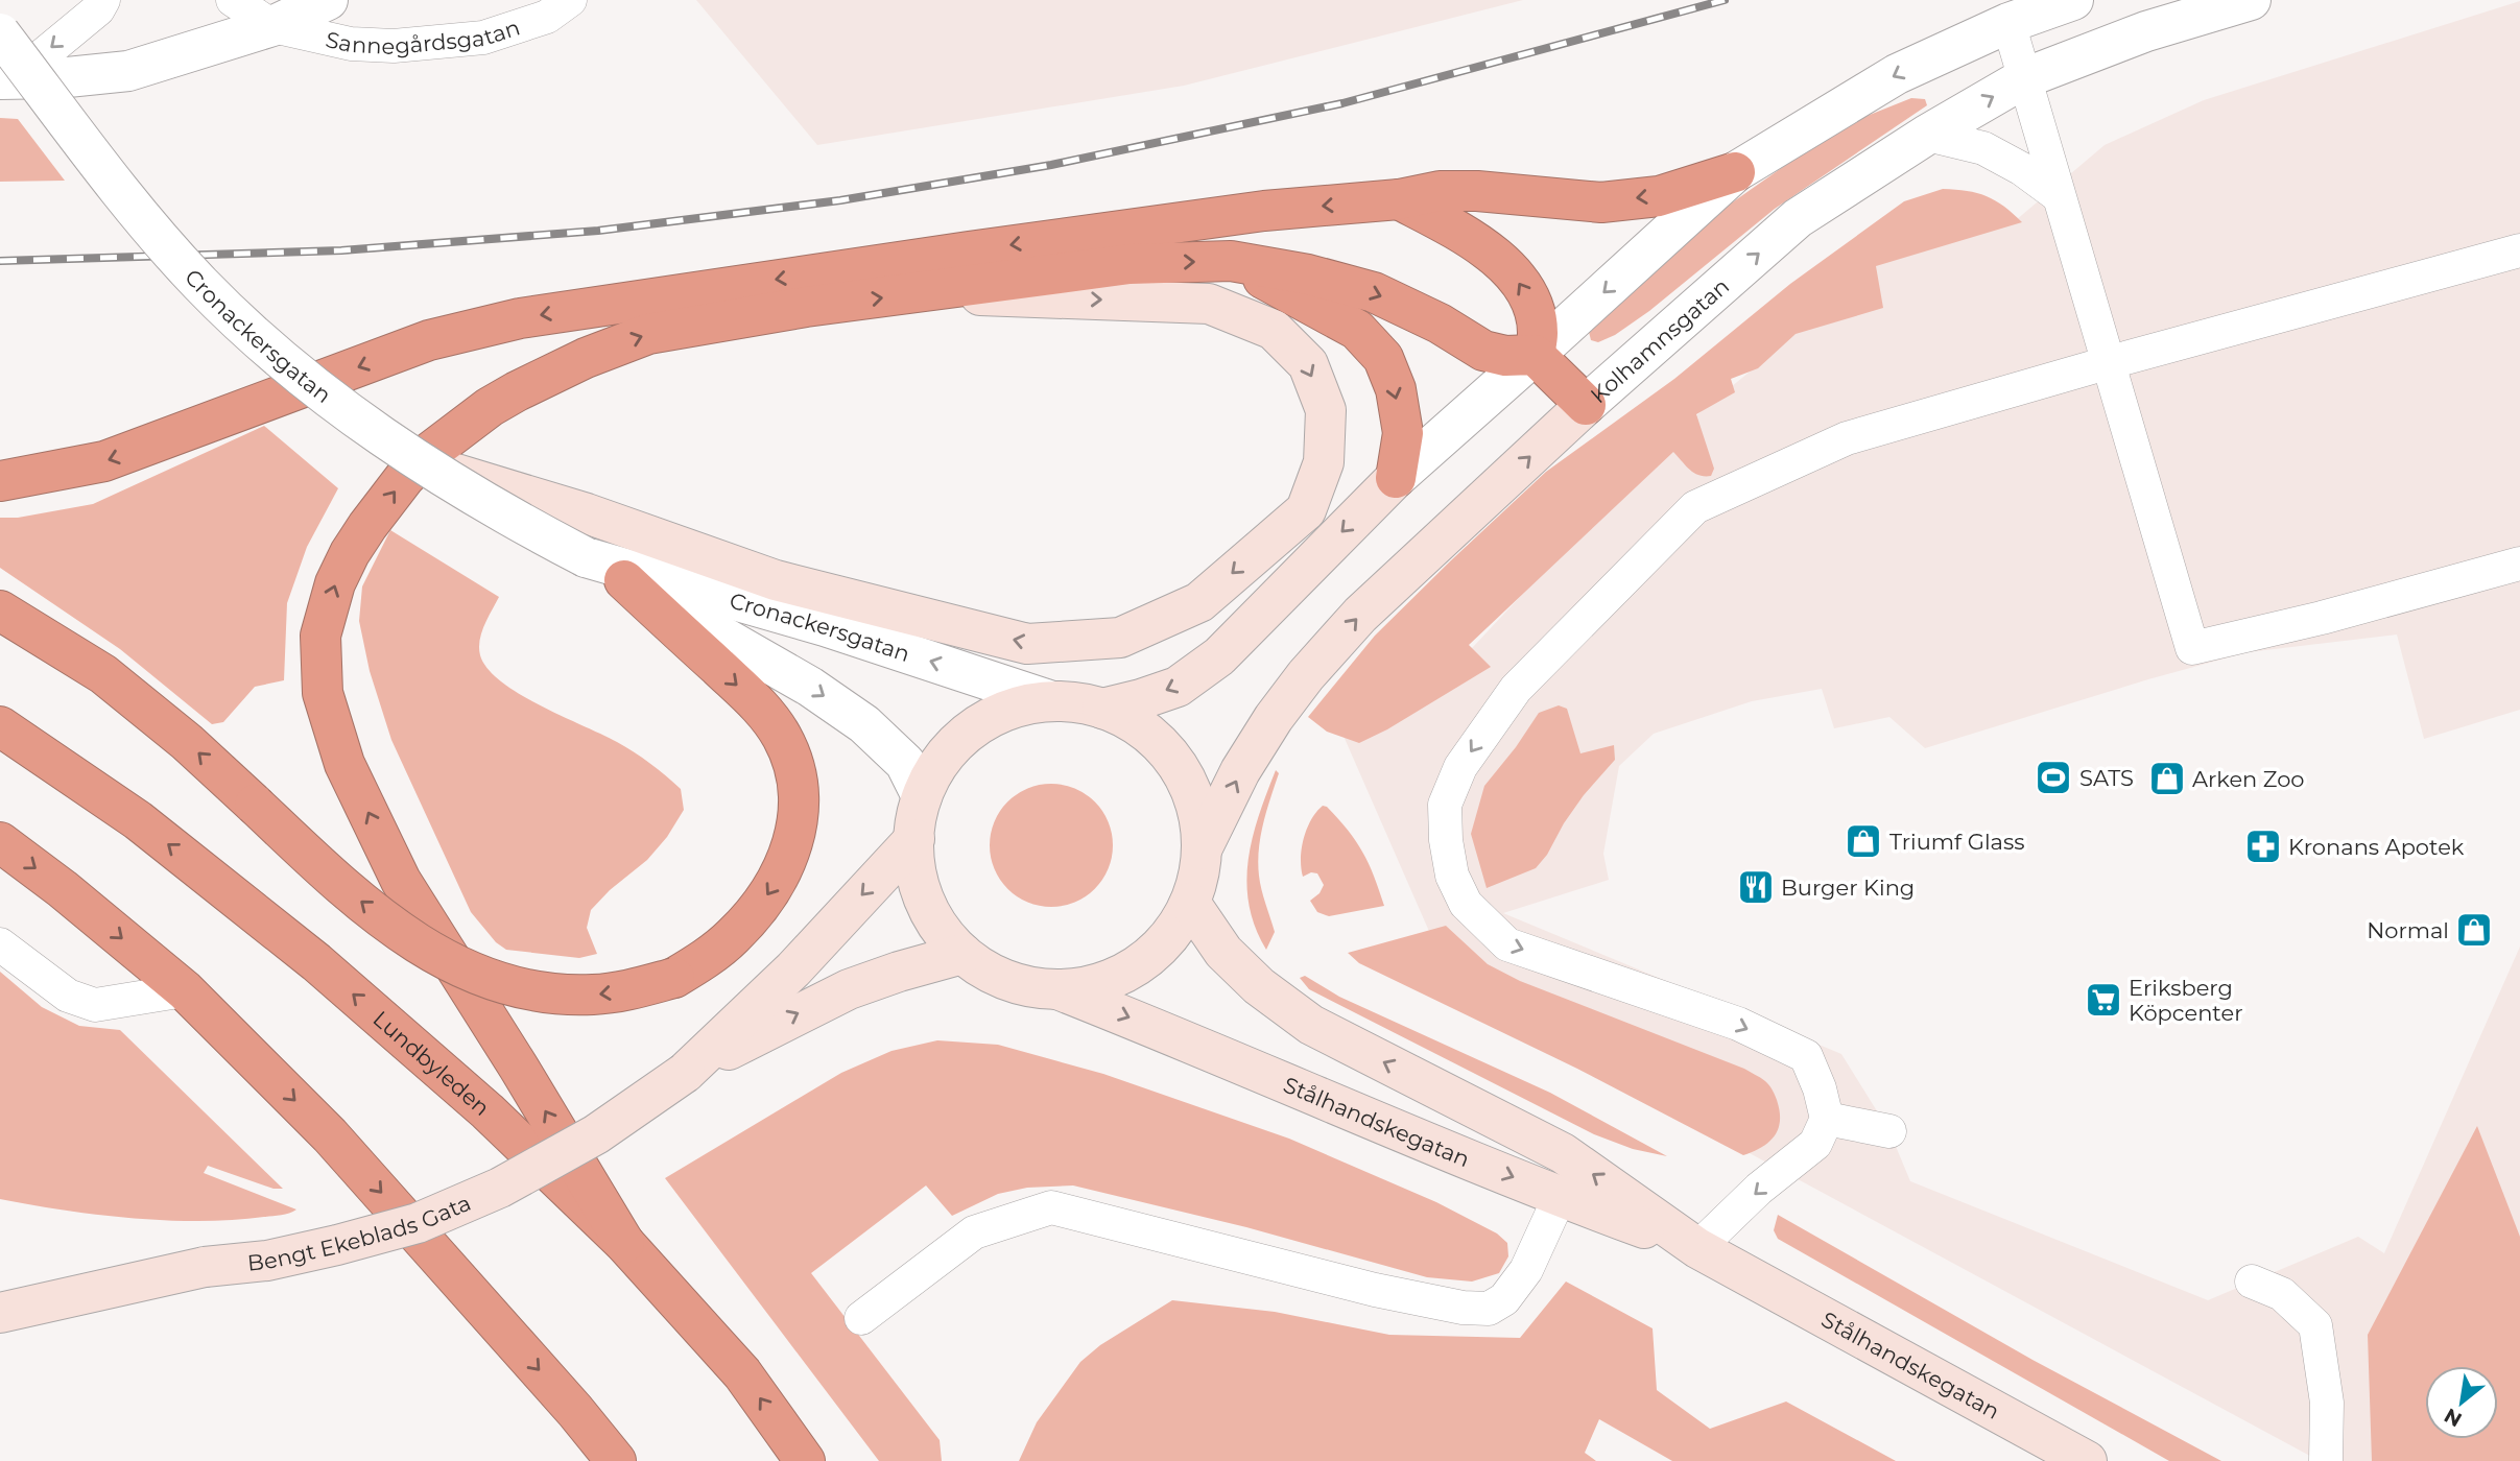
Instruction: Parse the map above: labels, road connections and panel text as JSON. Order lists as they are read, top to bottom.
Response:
{
  "streets": {
    "highway": ["Lundbyleden"],
    "street": [
      "Sannegårdsgatan",
      "Cronackersgatan",
      "Kolhamnsgatan",
      "Stålhandskegatan",
      "Bengt Ekeblads Gata"
    ]
  },
  "places": {
    "sports": ["SATS"],
    "shop": ["Arken Zoo", "Triumf Glass", "Normal"],
    "pharmacy": ["Kronans Apotek"],
    "restaurant": ["Burger King"],
    "supermarket": ["Eriksberg Köpcenter"]
  },
  "north": "bottom left"
}
